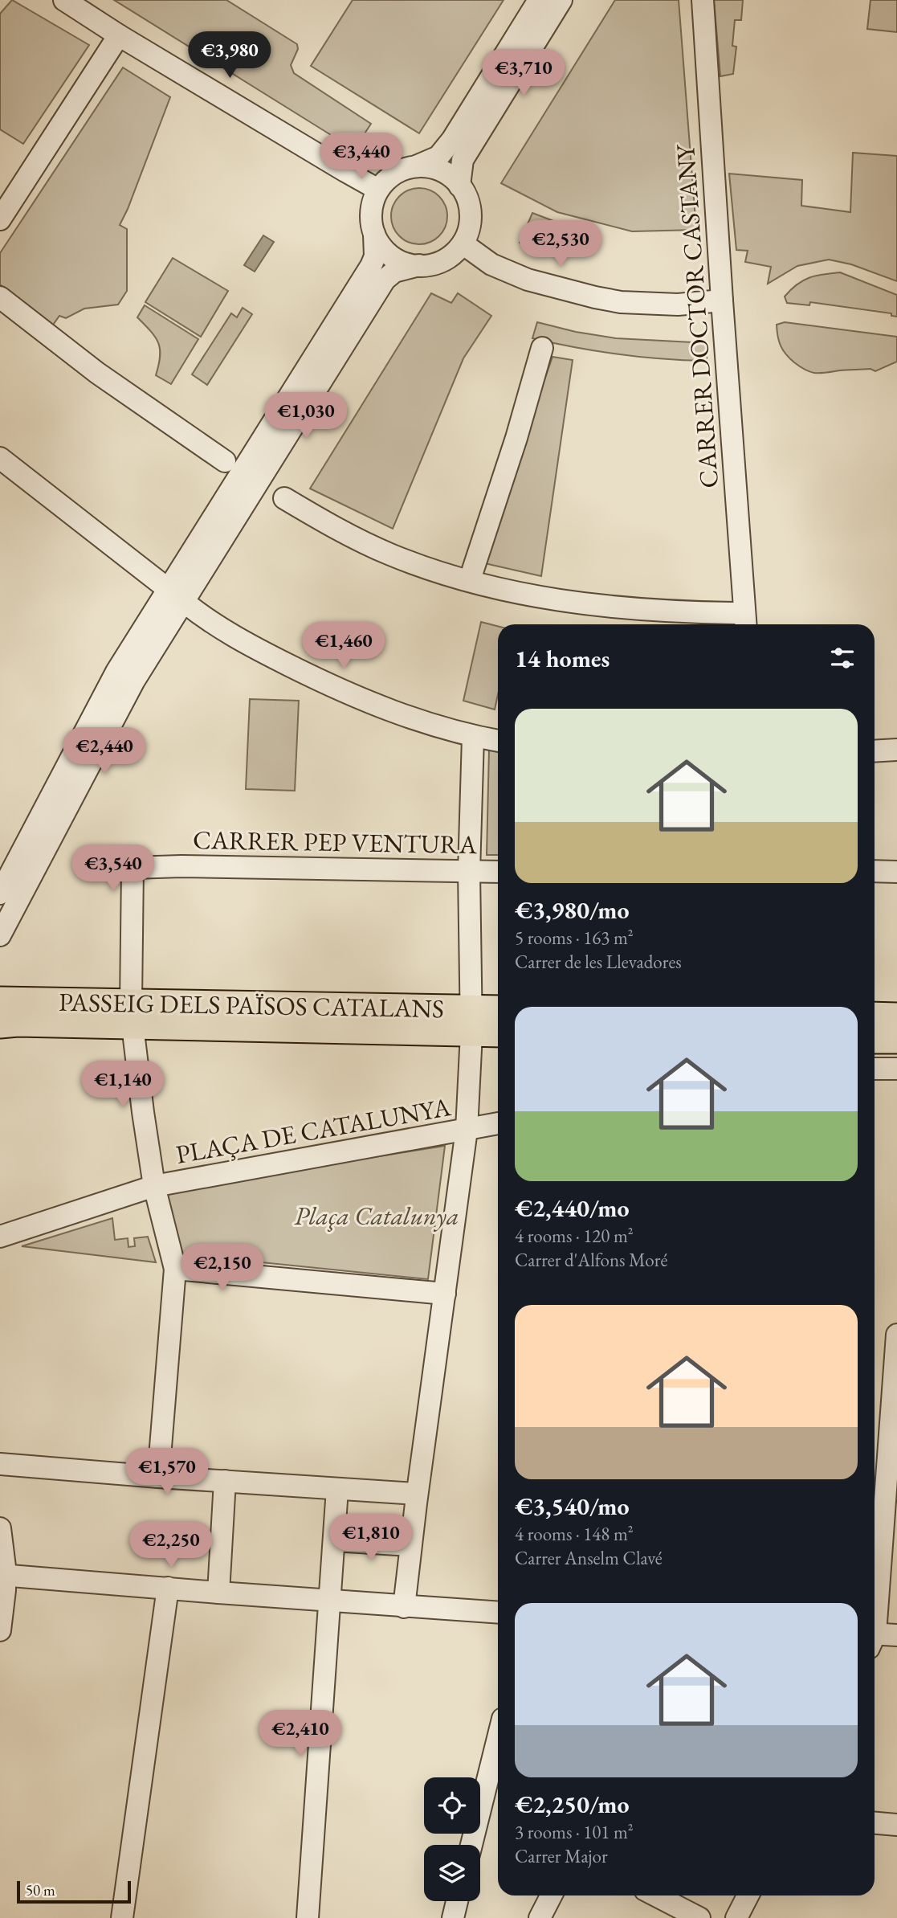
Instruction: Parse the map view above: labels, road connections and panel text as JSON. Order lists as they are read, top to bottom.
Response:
{
  "streets": {
    "main road": ["PASSEIG DELS PAÏSOS CATALANS"],
    "street": ["CARRER DOCTOR CASTANY", "CARRER PEP VENTURA", "PLAÇA DE CATALUNYA"]
  },
  "crossings": [
    ["CARRER PEP VENTURA", "PASSEIG DELS PAÏSOS CATALANS"]
  ],
  "parks": ["Plaça Catalunya"],
  "scale_bar": "50 m",
  "page": {
    "price": [
      "€3,980",
      "€3,710",
      "€3,440",
      "€2,530",
      "€1,030",
      "€1,460",
      "€2,440",
      "€3,540",
      "€1,140",
      "€2,150",
      "€1,570",
      "€1,810",
      "€2,250",
      "€2,410"
    ],
    "heading": "14 homes",
    "list": [
      {
        "name": "€3,980/mo",
        "note": "5 rooms · 163 m² · Carrer de les Llevadores"
      },
      {
        "name": "€2,440/mo",
        "note": "4 rooms · 120 m² · Carrer d'Alfons Moré"
      },
      {
        "name": "€3,540/mo",
        "note": "4 rooms · 148 m² · Carrer Anselm Clavé"
      },
      {
        "name": "€2,250/mo",
        "note": "3 rooms · 101 m² · Carrer Major"
      }
    ],
    "scale": "50 m"
  }
}
